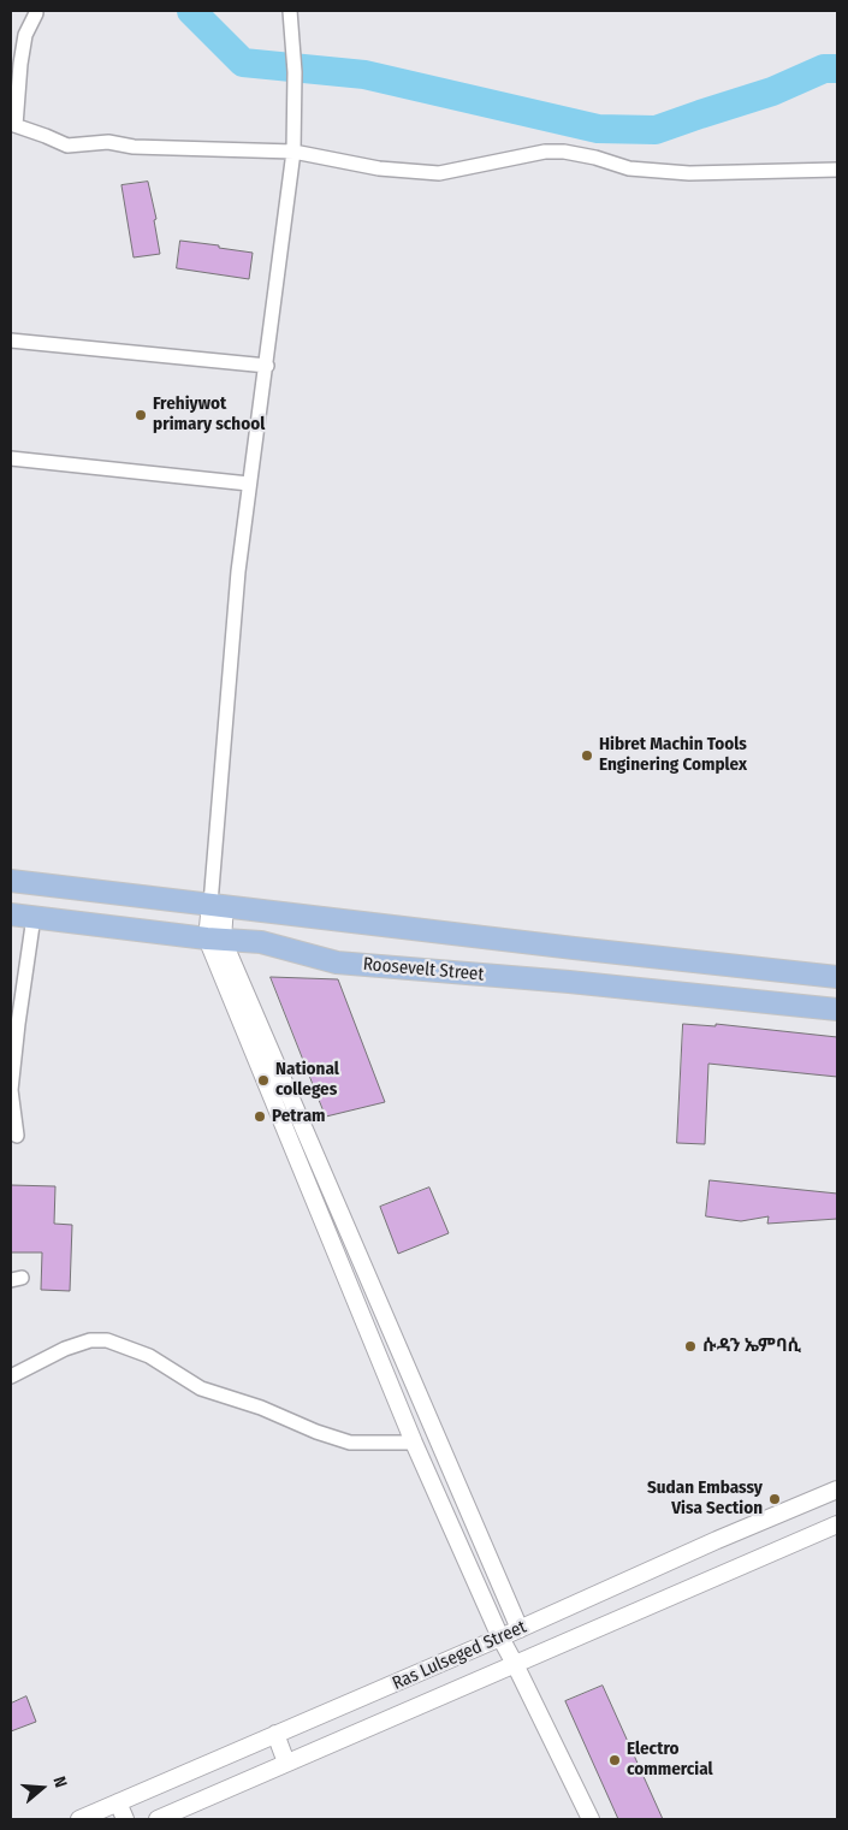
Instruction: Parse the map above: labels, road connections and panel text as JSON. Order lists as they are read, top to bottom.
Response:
{
  "streets": {
    "main road": ["Roosevelt Street"],
    "street": ["Ras Lulseged Street"]
  },
  "places": [
    "Frehiywot primary school",
    "Hibret Machin Tools Enginering Complex",
    "National colleges",
    "Petram",
    "ሱዳን ኤምባሲ",
    "Sudan Embassy Visa Section",
    "Electro commercial"
  ],
  "north": "right"
}
